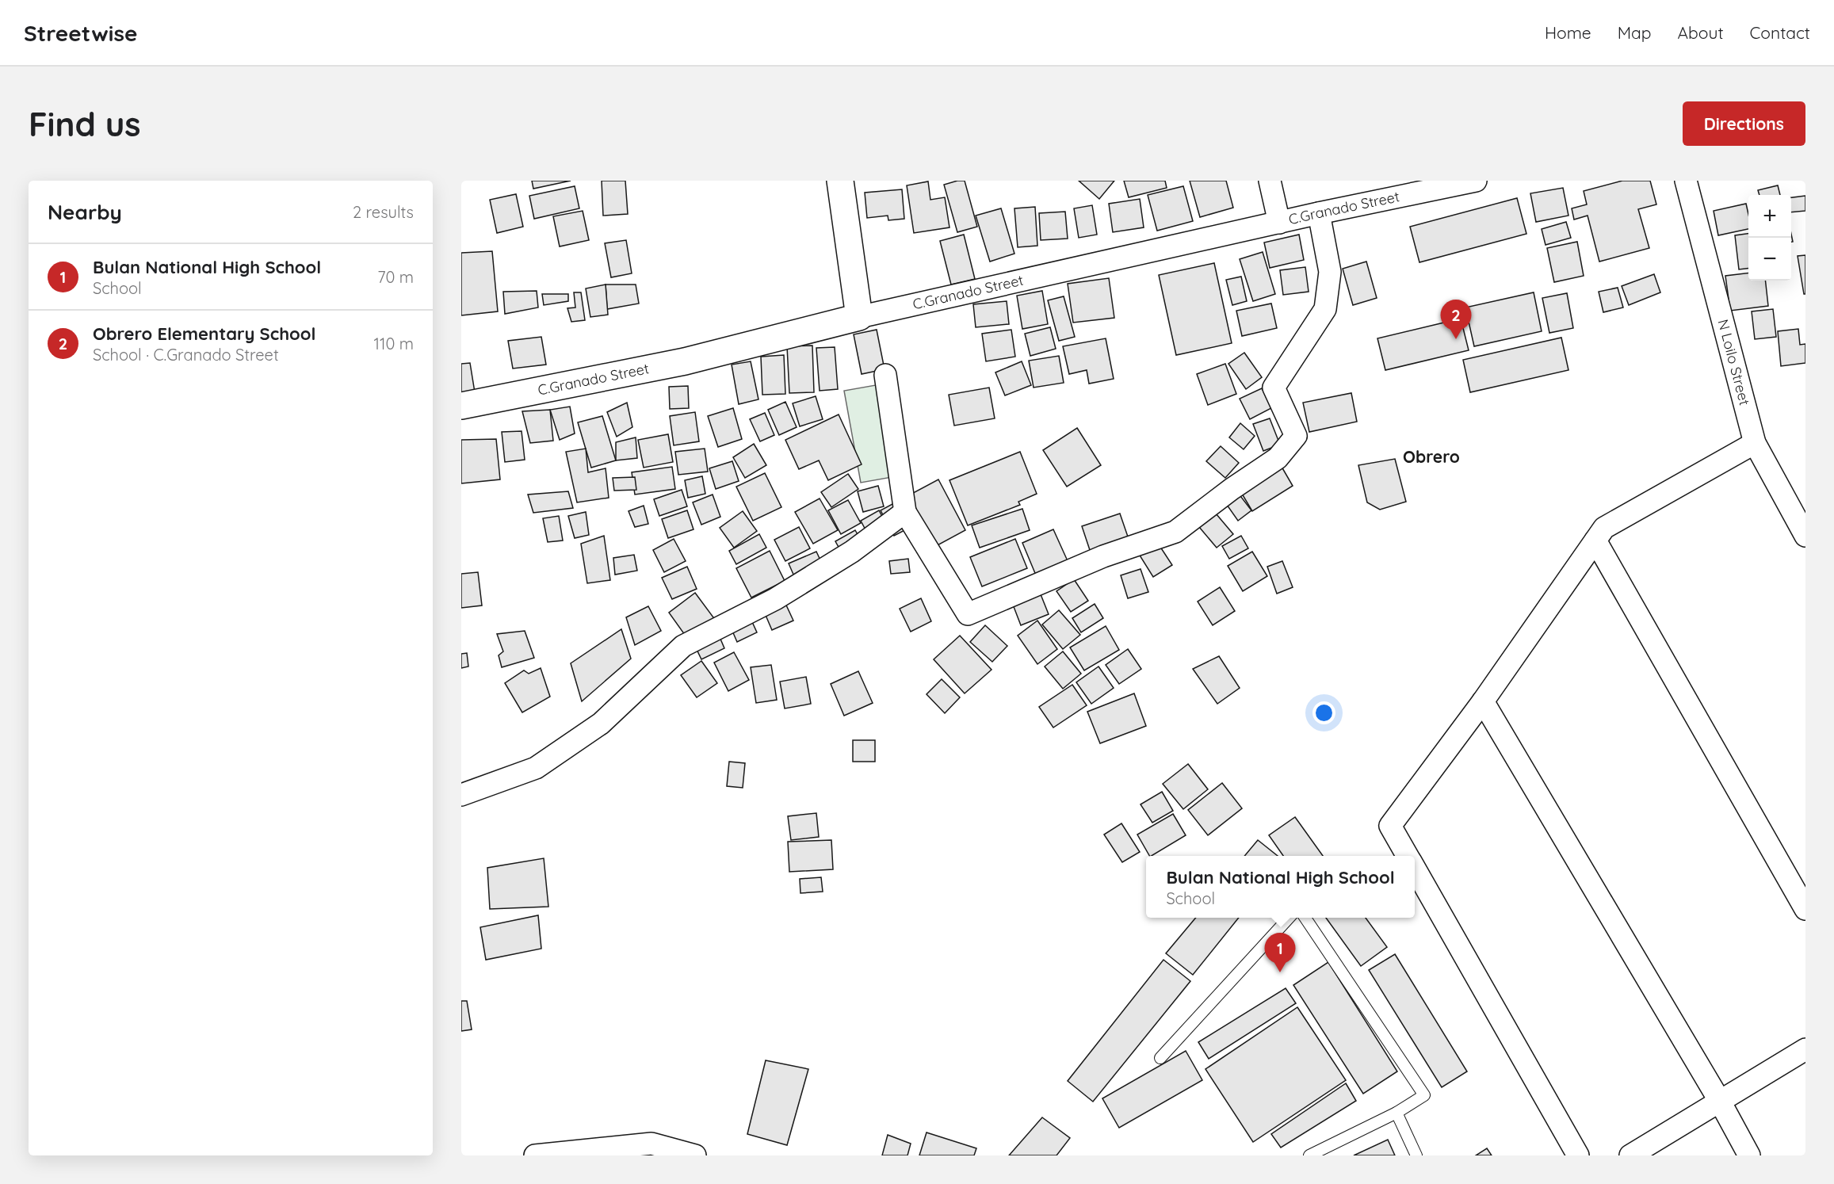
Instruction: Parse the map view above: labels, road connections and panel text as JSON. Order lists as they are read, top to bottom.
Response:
{
  "streets": {
    "street": ["C.Granado Street", "N Loilo Street"]
  },
  "districts": ["Obrero"],
  "page": {
    "header": "Streetwise",
    "nav": [
      "Home",
      "Map",
      "About",
      "Contact"
    ],
    "buttons": "Directions",
    "title": "Find us",
    "heading": ["Nearby", "2 results"],
    "map_buttons": ["+", "−"],
    "list": [
      {
        "mark": "1",
        "name": "Bulan National High School",
        "note": "School",
        "value": "70 m"
      },
      {
        "mark": "2",
        "name": "Obrero Elementary School",
        "note": "School · C.Granado Street",
        "value": "110 m"
      }
    ],
    "pins": ["2", "1"],
    "popup": ["Bulan National High School", "School"]
  }
}
